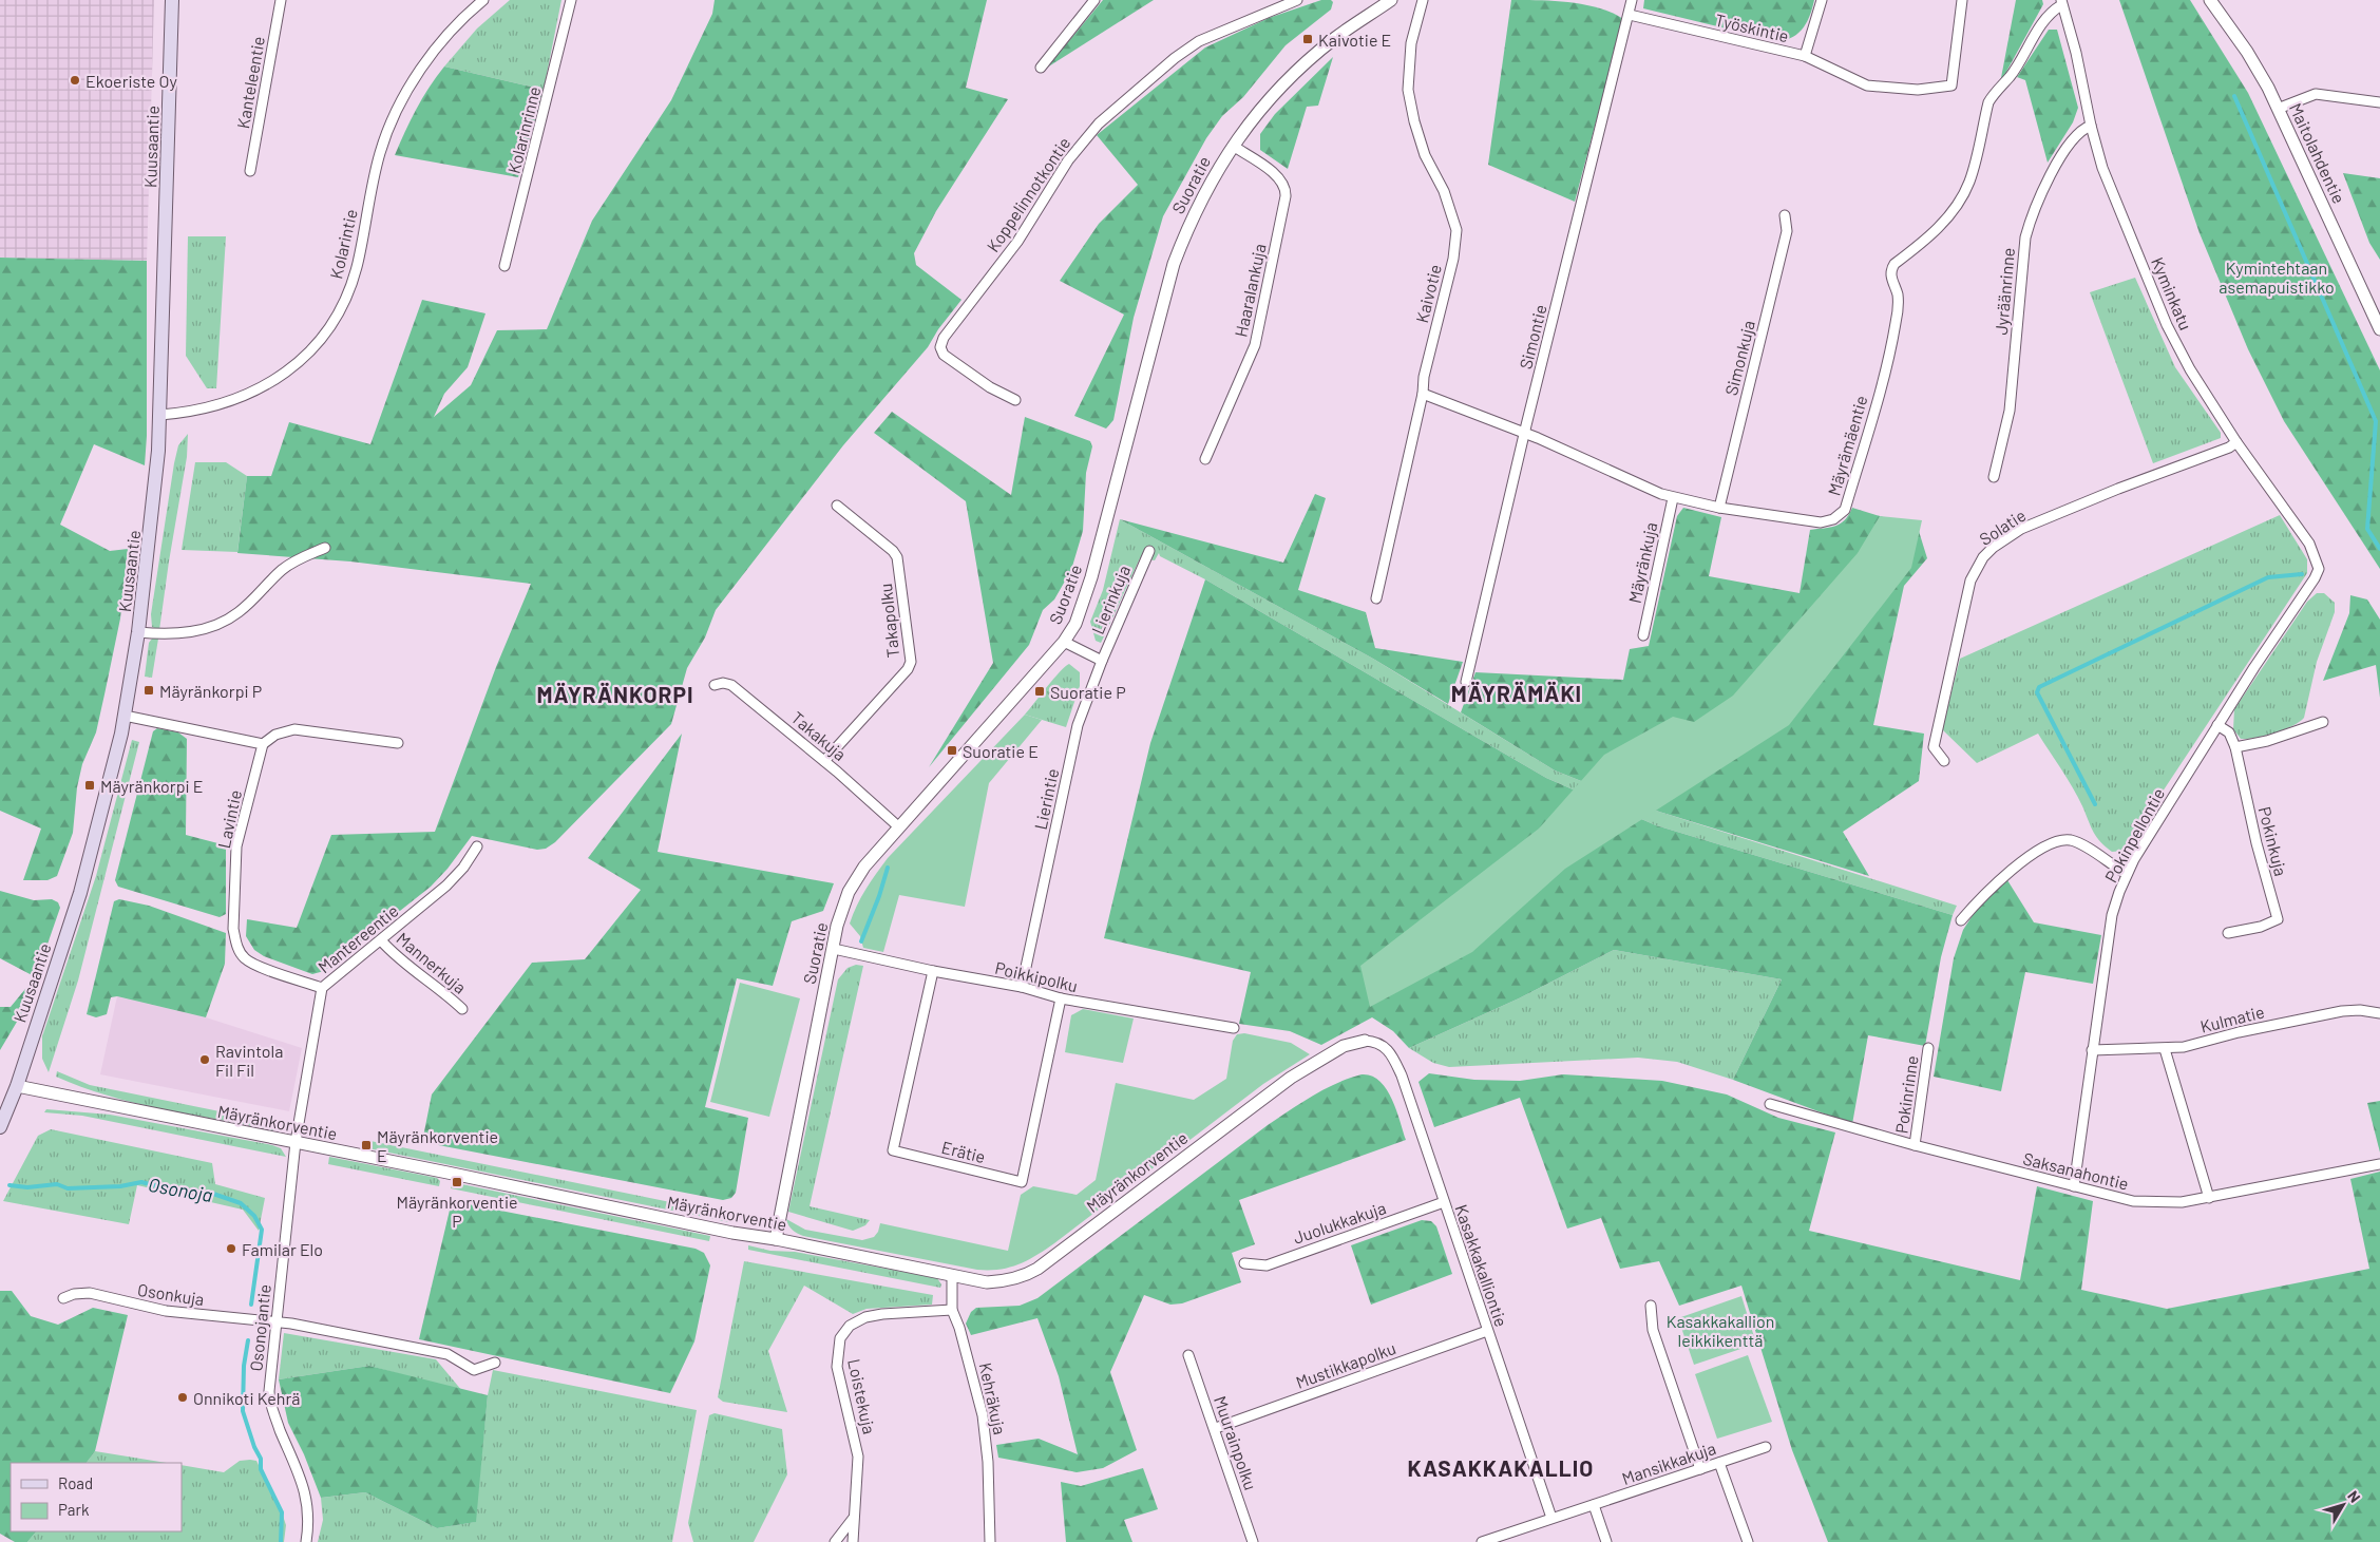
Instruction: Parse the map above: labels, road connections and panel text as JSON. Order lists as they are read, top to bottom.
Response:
{
  "streets": {
    "main road": ["Kuusaantie"],
    "street": [
      "Työskintie",
      "Kanteleentie",
      "Kolarinrinne",
      "Maitolahdentie",
      "Suoratie",
      "Koppelinnotkontie",
      "Kolarintie",
      "Haaralankuja",
      "Jyräänrinne",
      "Kaivotie",
      "Kyminkatu",
      "Simontie",
      "Simonkuja",
      "Mäyrämäentie",
      "Solatie",
      "Mäyränkuja",
      "Lierinkuja",
      "Takapolku",
      "Takakuja",
      "Lierintie",
      "Lavintie",
      "Pokinpellontie",
      "Pokinkuja",
      "Mantereentie",
      "Mannerkuja",
      "Poikkipolku",
      "Kulmatie",
      "Pokinrinne",
      "Mäyränkorventie",
      "Erätie",
      "Saksanahontie",
      "Juolukkakuja",
      "Kasakkakalliontie",
      "Osonkuja",
      "Osonojantie",
      "Mustikkapolku",
      "Loistekuja",
      "Kehräkuja",
      "Muurainpolku",
      "Mansikkakuja"
    ]
  },
  "crossings": [
    ["Työskintie", "Simontie"],
    ["Kuusaantie", "Kolarintie"],
    ["Kuusaantie", "Mäyränkorventie"],
    ["Suoratie", "Haaralankuja"],
    ["Suoratie", "Takakuja"],
    ["Suoratie", "Poikkipolku"],
    ["Suoratie", "Mäyränkorventie"],
    ["Jyräänrinne", "Kyminkatu"],
    ["Kaivotie", "Mäyrämäentie"],
    ["Kyminkatu", "Mäyrämäentie"],
    ["Kyminkatu", "Solatie"],
    ["Kyminkatu", "Pokinpellontie"],
    ["Simontie", "Mäyrämäentie"],
    ["Simonkuja", "Mäyrämäentie"],
    ["Mäyrämäentie", "Mäyränkuja"],
    ["Lierinkuja", "Lierintie"],
    ["Takapolku", "Takakuja"],
    ["Lierintie", "Poikkipolku"],
    ["Lavintie", "Mantereentie"],
    ["Pokinpellontie", "Pokinkuja"],
    ["Pokinpellontie", "Kulmatie"],
    ["Pokinpellontie", "Saksanahontie"],
    ["Mantereentie", "Mannerkuja"],
    ["Mantereentie", "Mäyränkorventie"],
    ["Mantereentie", "Osonojantie"],
    ["Poikkipolku", "Erätie"],
    ["Pokinrinne", "Saksanahontie"],
    ["Mäyränkorventie", "Kasakkakalliontie"],
    ["Mäyränkorventie", "Osonojantie"],
    ["Mäyränkorventie", "Kehräkuja"],
    ["Juolukkakuja", "Kasakkakalliontie"],
    ["Kasakkakalliontie", "Mustikkapolku"],
    ["Kasakkakalliontie", "Mansikkakuja"],
    ["Osonkuja", "Osonojantie"],
    ["Mustikkapolku", "Muurainpolku"],
    ["Loistekuja", "Kehräkuja"]
  ],
  "districts": ["MÄYRÄMÄKI", "MÄYRÄNKORPI", "KASAKKAKALLIO"],
  "water": ["Osonoja"],
  "parks": ["Kymintehtaan asemapuistikko", "Kasakkakallion leikkikenttä"],
  "places": {
    "transit": [
      "Kaivotie E",
      "Mäyränkorpi P",
      "Suoratie P",
      "Suoratie E",
      "Mäyränkorpi E",
      "Mäyränkorventie E",
      "Mäyränkorventie P"
    ],
    "other": [
      "Ekoeriste Oy",
      "Ravintola Fil Fil",
      "Familar Elo",
      "Onnikoti Kehrä"
    ]
  },
  "legend": ["Road", "Park"],
  "north": "top right"
}
